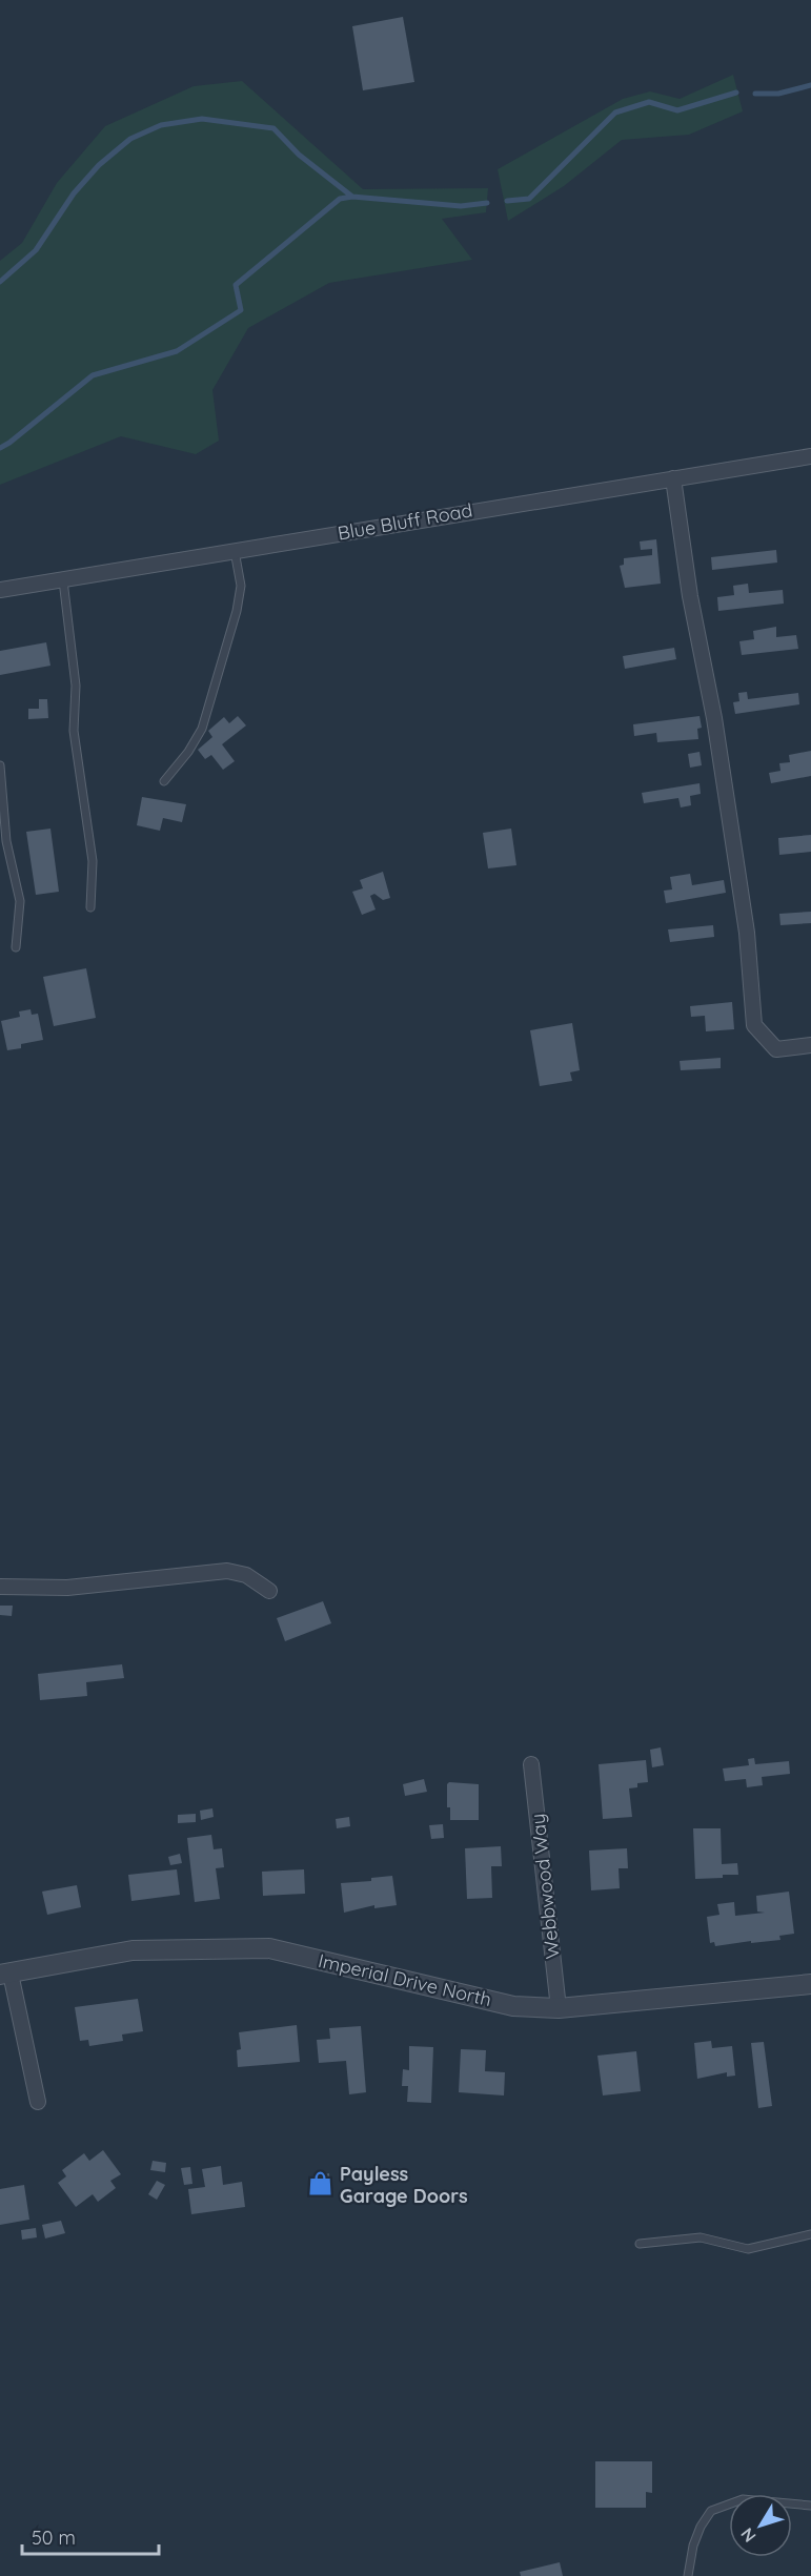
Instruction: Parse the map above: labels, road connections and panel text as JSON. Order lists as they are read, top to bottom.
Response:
{
  "streets": {
    "street": ["Blue Bluff Road", "Webbwood Way", "Imperial Drive North"]
  },
  "crossings": [
    ["Webbwood Way", "Imperial Drive North"]
  ],
  "places": {
    "shop": ["Payless Garage Doors"]
  },
  "scale_bar": "50 m",
  "north": "bottom left"
}
